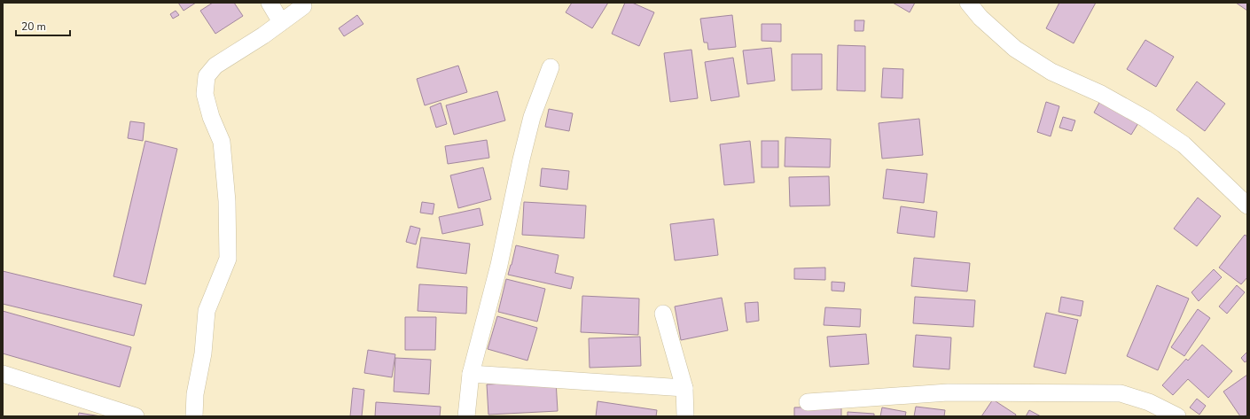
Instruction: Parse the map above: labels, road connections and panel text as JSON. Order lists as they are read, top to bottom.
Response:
{
  "scale_bar": "20 m"
}
